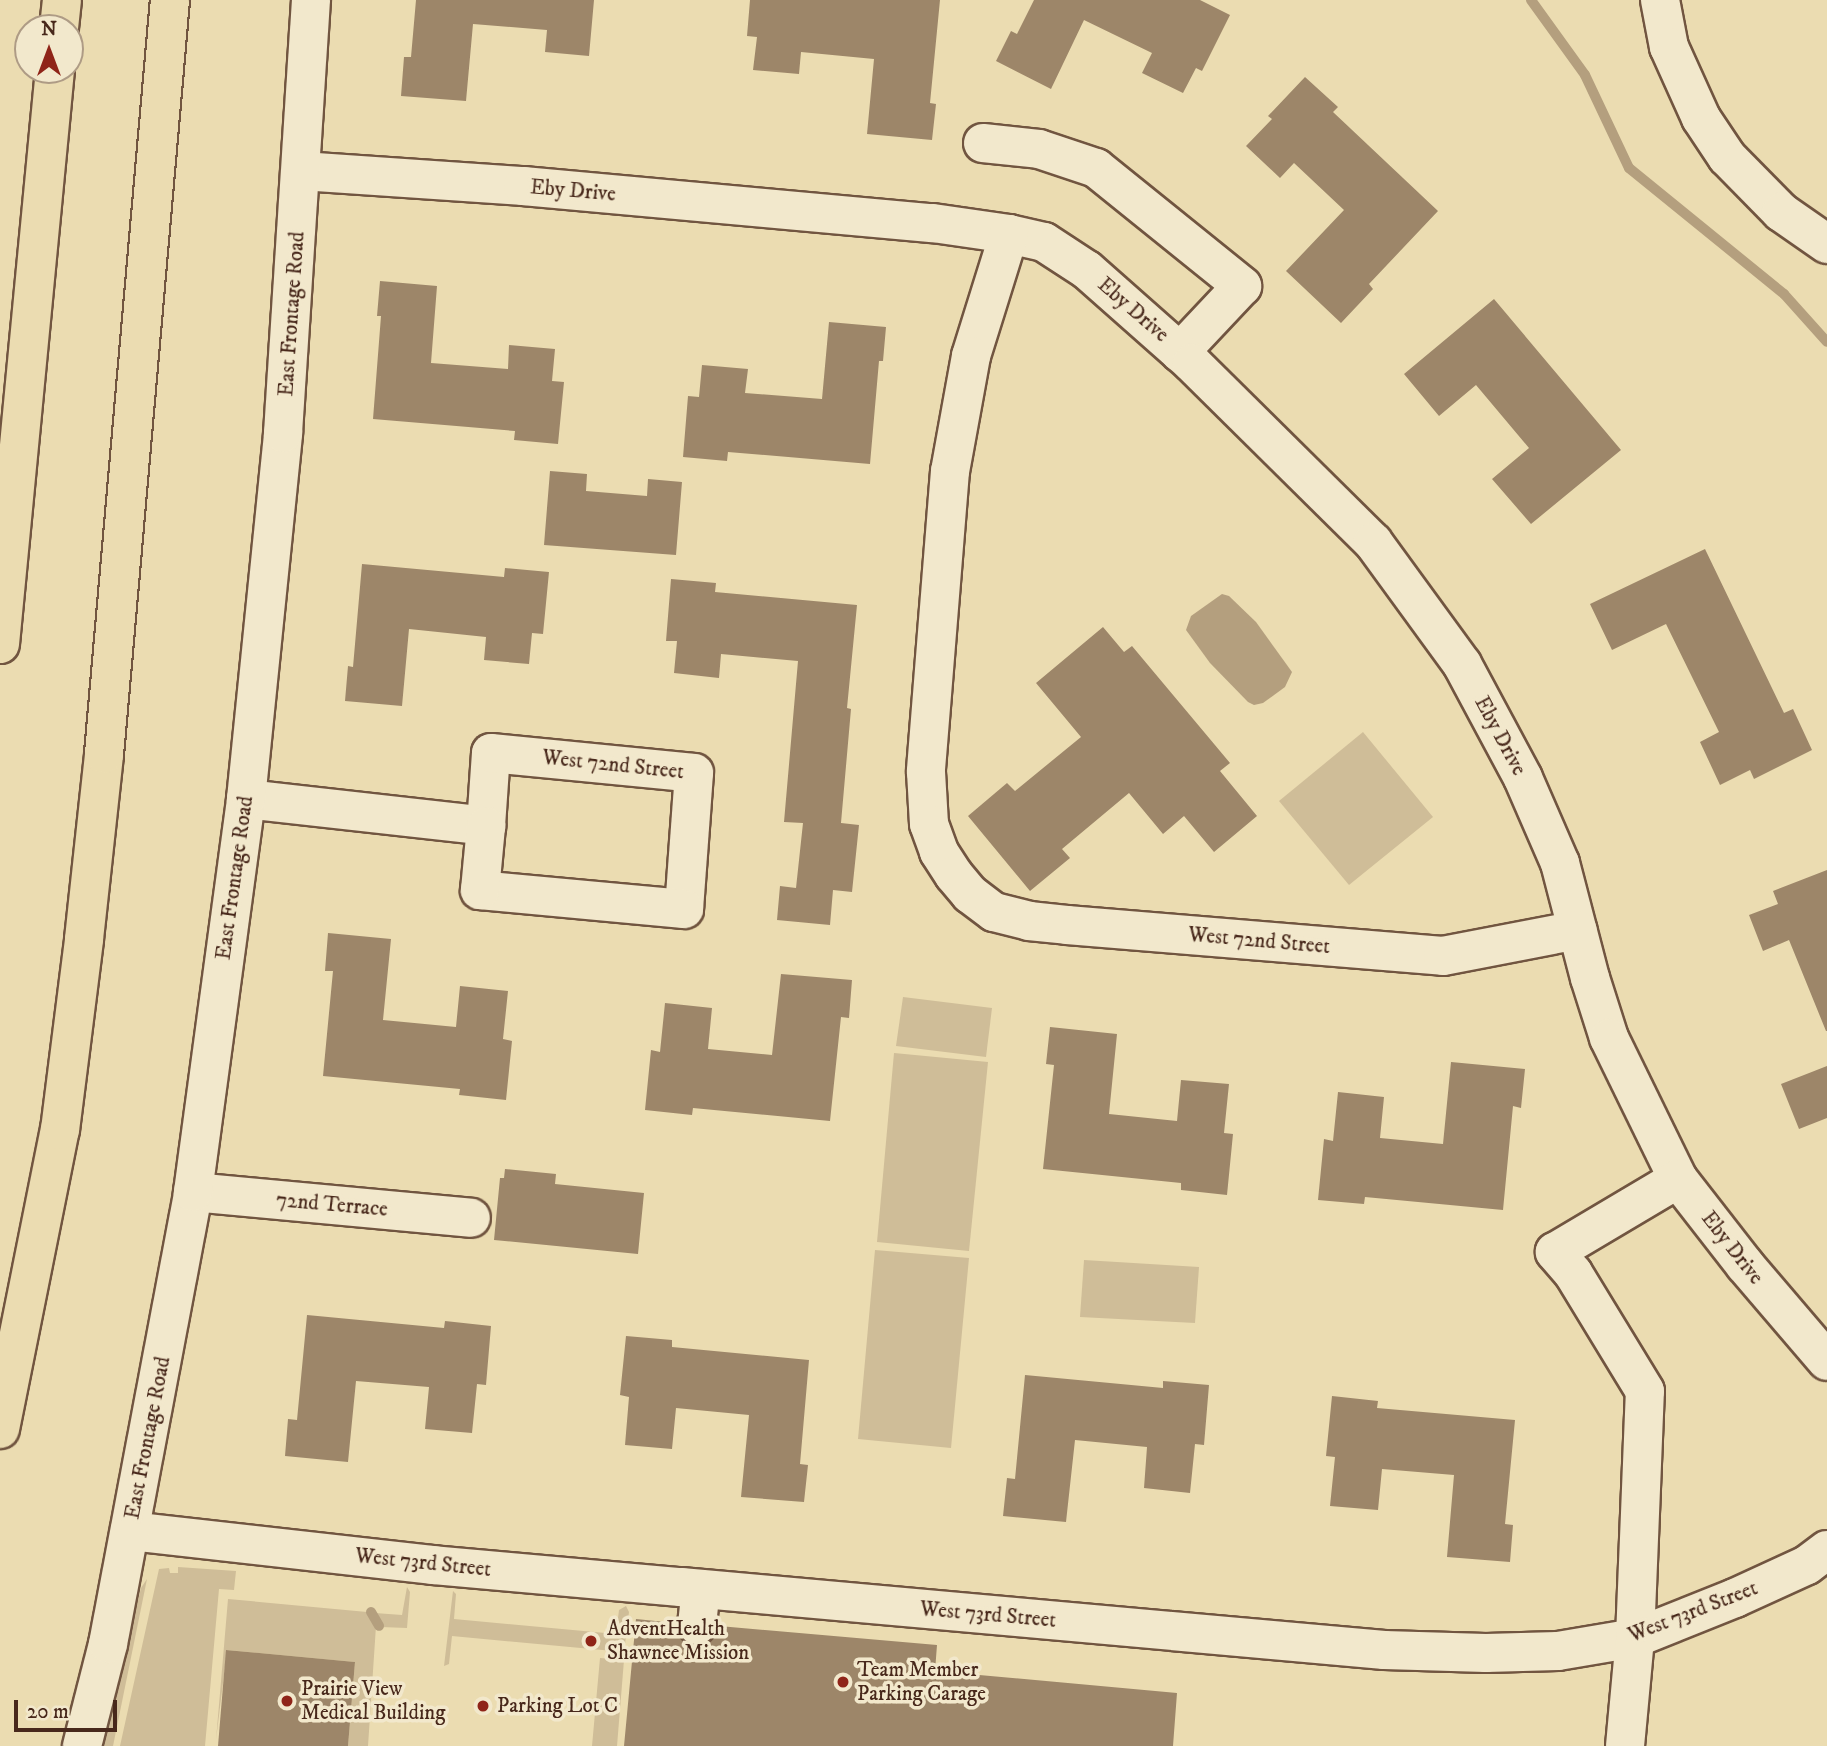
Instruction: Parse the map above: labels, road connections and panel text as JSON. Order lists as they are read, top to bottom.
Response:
{
  "streets": {
    "street": [
      "Eby Drive",
      "East Frontage Road",
      "West 72nd Street",
      "72nd Terrace",
      "West 73rd Street"
    ]
  },
  "crossings": [
    ["Eby Drive", "East Frontage Road"],
    ["Eby Drive", "West 72nd Street"],
    ["East Frontage Road", "72nd Terrace"],
    ["East Frontage Road", "West 73rd Street"]
  ],
  "places": [
    "AdventHealth Shawnee Mission",
    "Team Member Parking Carage",
    "Prairie View Medical Building",
    "Parking Lot C"
  ],
  "scale_bar": "20 m",
  "north": "top"
}
